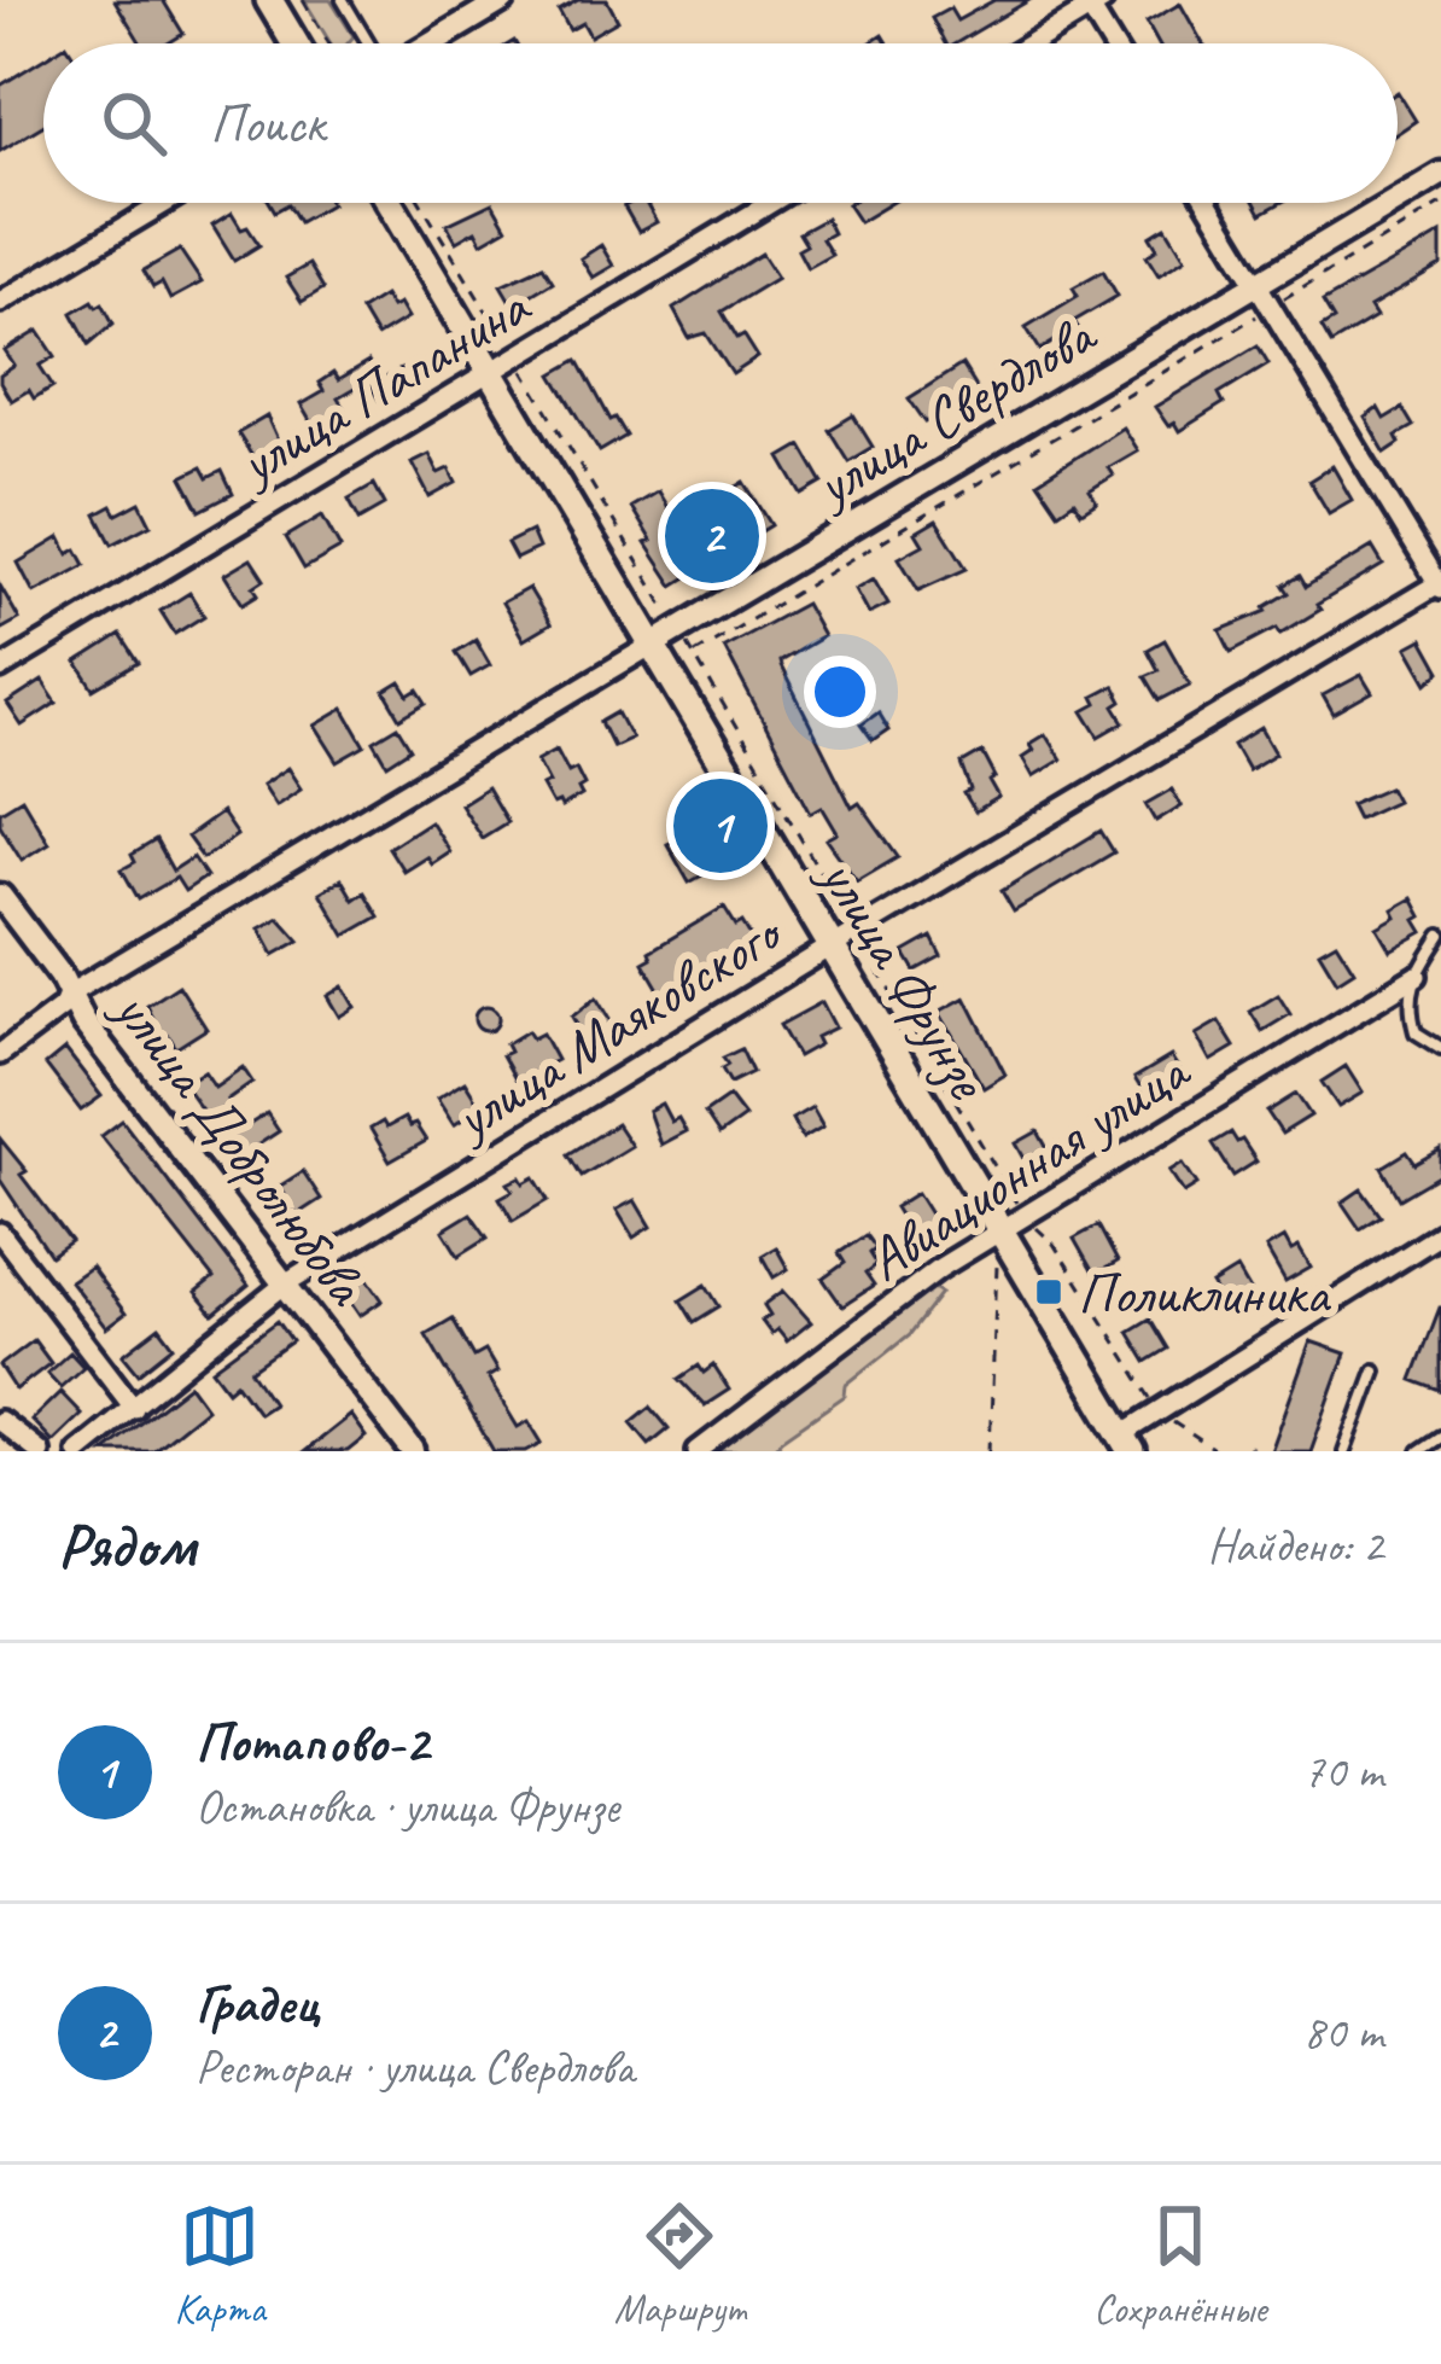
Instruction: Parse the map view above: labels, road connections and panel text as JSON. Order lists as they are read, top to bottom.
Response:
{
  "streets": {
    "main road": ["улица Фрунзе"],
    "street": [
      "улица Папанина",
      "улица Свердлова",
      "улица Маяковского",
      "улица Добролюбова",
      "Авиационная улица"
    ]
  },
  "crossings": [
    ["улица Папанина", "улица Фрунзе"],
    ["улица Свердлова", "улица Фрунзе"],
    ["улица Свердлова", "улица Добролюбова"],
    ["улица Фрунзе", "улица Маяковского"],
    ["улица Фрунзе", "Авиационная улица"],
    ["улица Маяковского", "улица Добролюбова"]
  ],
  "places": {
    "transit": ["Поликлиника"]
  },
  "page": {
    "search": "Поиск",
    "pins": ["2", "1"],
    "heading": ["Рядом", "Найдено: 2"],
    "list": [
      {
        "mark": "1",
        "name": "Потапово-2",
        "note": "Остановка · улица Фрунзе",
        "value": "70 m"
      },
      {
        "mark": "2",
        "name": "Градец",
        "note": "Ресторан · улица Свердлова",
        "value": "80 m"
      }
    ],
    "nav": ["Карта", "Маршрут", "Сохранённые"]
  }
}
